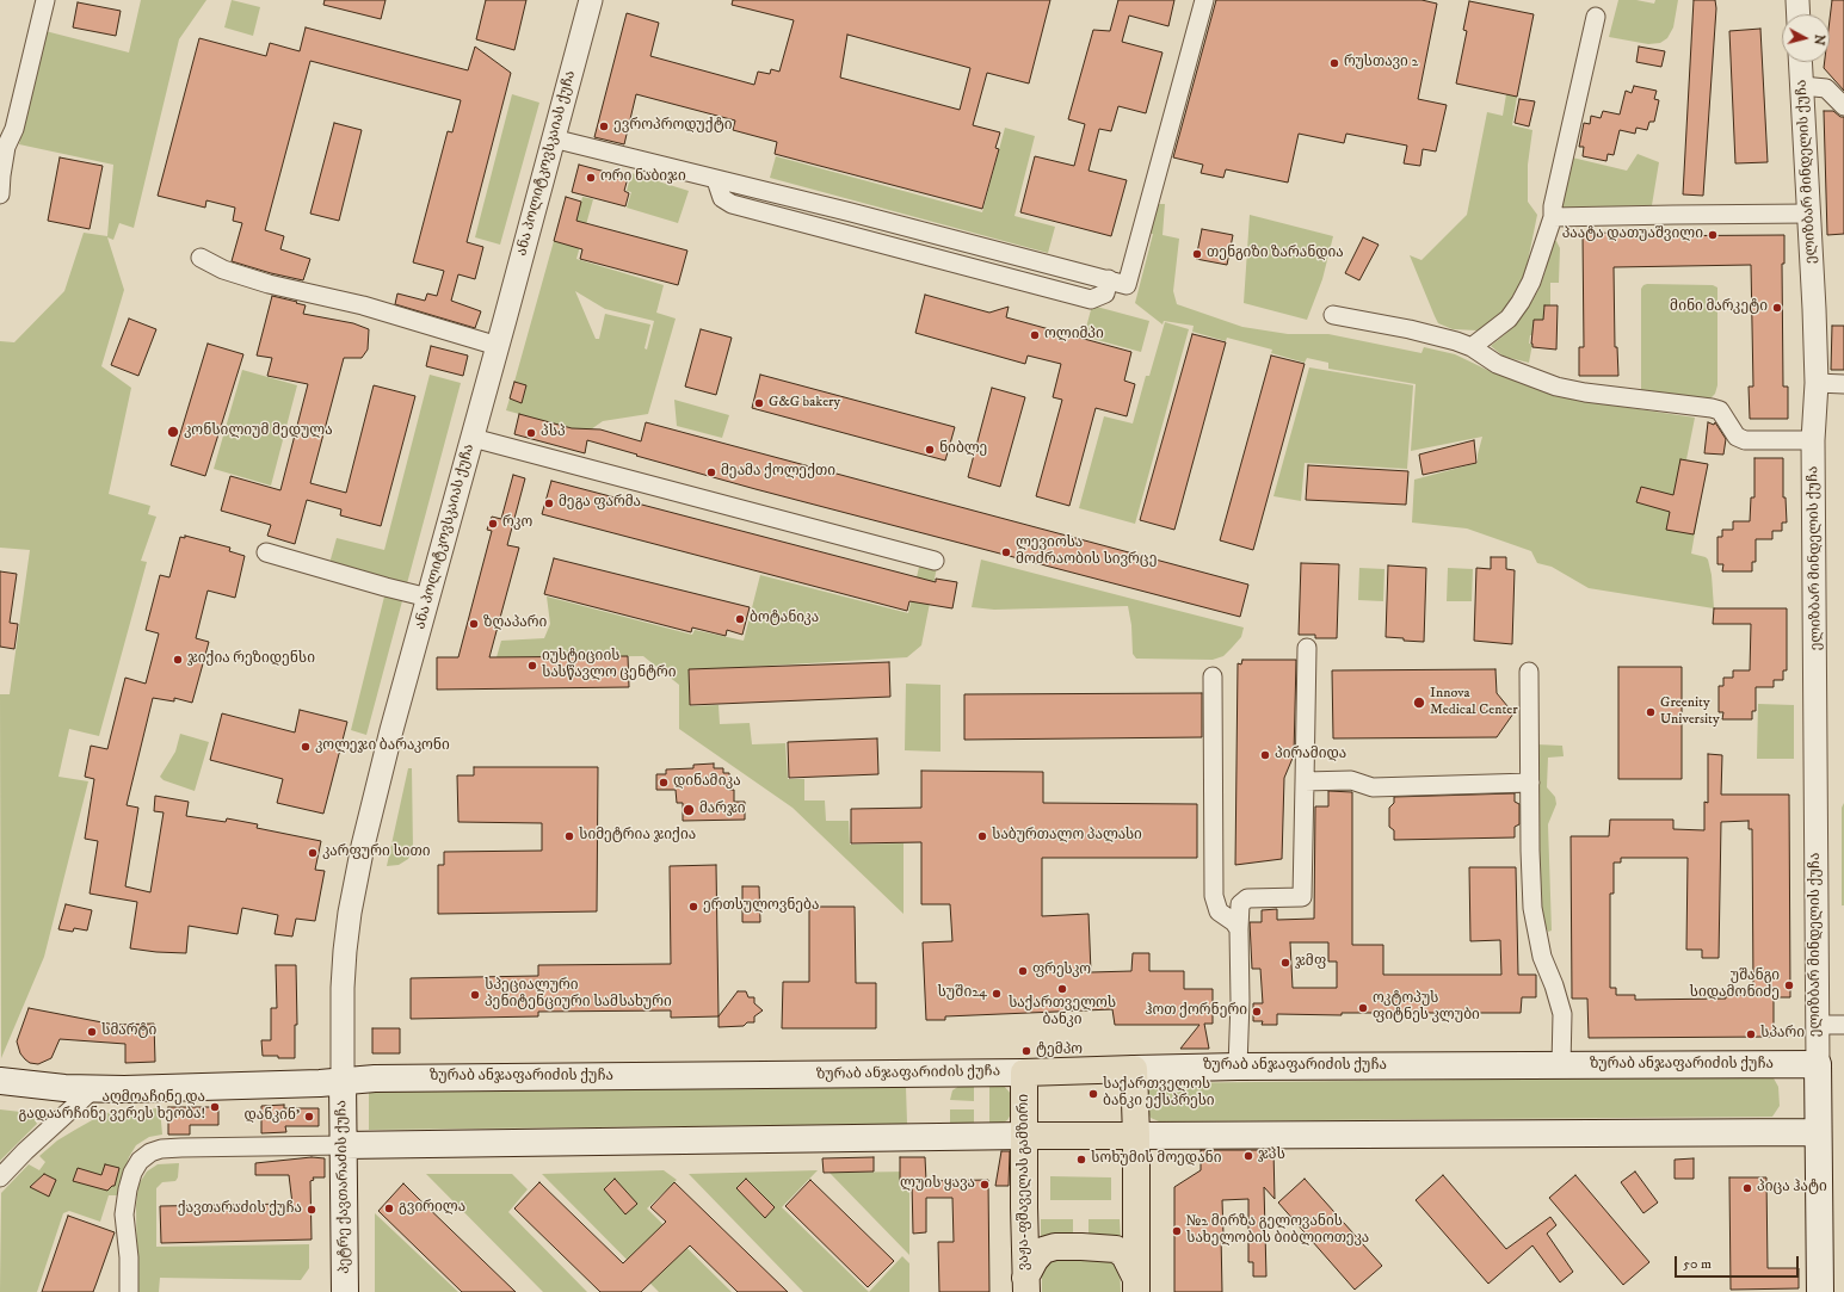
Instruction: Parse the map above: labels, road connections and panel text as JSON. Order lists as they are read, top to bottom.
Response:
{
  "streets": {
    "main road": ["ზურაბ ანჯაფარიძის ქუჩა", "ვაჟა-ფშაველას გამზირი", "პეტრე ქავთარაძის ქუჩა"],
    "street": ["ანა პოლიტკოვსკაიას ქუჩა", "ელიზბარ მინდელის ქუჩა"]
  },
  "crossings": [
    ["ანა პოლიტკოვსკაიას ქუჩა", "ზურაბ ანჯაფარიძის ქუჩა"],
    ["ანა პოლიტკოვსკაიას ქუჩა", "პეტრე ქავთარაძის ქუჩა"],
    ["ელიზბარ მინდელის ქუჩა", "ზურაბ ანჯაფარიძის ქუჩა"],
    ["ზურაბ ანჯაფარიძის ქუჩა", "ვაჟა-ფშაველას გამზირი"],
    ["ზურაბ ანჯაფარიძის ქუჩა", "პეტრე ქავთარაძის ქუჩა"]
  ],
  "places": [
    "რუსთავი 2",
    "ევროპროდუქტი",
    "ორი ნაბიჯი",
    "პაატა დათუაშვილი",
    "თენგიზი ზარანდია",
    "მინი მარკეტი",
    "ოლიმპი",
    "G&G bakery",
    "კონსილიუმ მედულა",
    "პსპ",
    "ნიბლე",
    "მეამა ქოლექთი",
    "მეგა ფარმა",
    "რკო",
    "ლევიოსა მოძრაობის სივრცე",
    "ბოტანიკა",
    "ზღაპარი",
    "ჯიქია რეზიდენსი",
    "იუსტიციის სასწავლო ცენტრი",
    "Innova Medical Center",
    "Greenity University",
    "კოლეჯი ბარაკონი",
    "პირამიდა",
    "დინამიკა",
    "მარჯი",
    "სიმეტრია ჯიქია",
    "საბურთალო პალასი",
    "კარფური სითი",
    "ერთსულოვნება",
    "ჯმფ",
    "ფრესკო",
    "უშანგი სიდამონიძე",
    "საქართველოს ბანკი",
    "სუში24",
    "სპეციალური პენიტენციური სამსახური",
    "ოკტოპუს ფიტნეს კლუბი",
    "ჰოთ ქორნერი",
    "სმარტი",
    "სპარი",
    "ტემპო",
    "საქართველოს ბანკი ექსპრესი",
    "აღმოაჩინე და გადაარჩინე ვერეს ხეობა!",
    "დანკინ'",
    "ჯპს",
    "სოხუმის მოედანი",
    "ლუის ყავა",
    "პიცა ჰატი",
    "გვირილა",
    "ქავთარაძის ქუჩა",
    "№2 მირზა გელოვანის სახელობის ბიბლიოთეკა"
  ],
  "scale_bar": "50 m",
  "north": "right"
}
